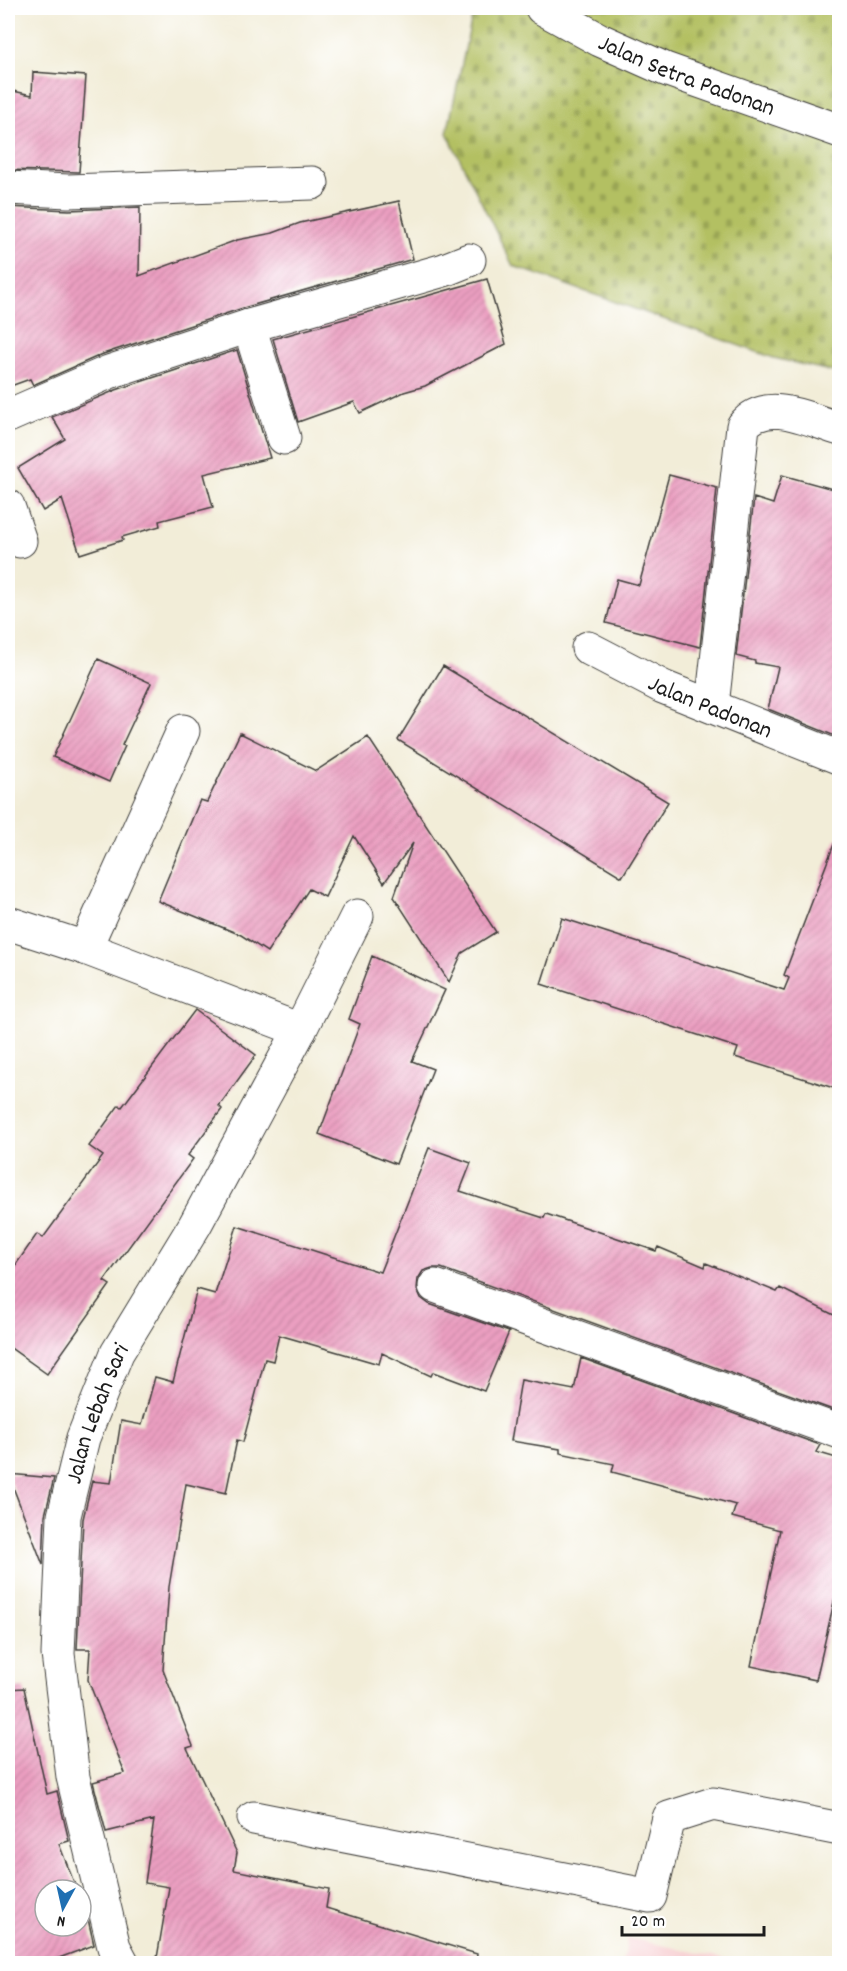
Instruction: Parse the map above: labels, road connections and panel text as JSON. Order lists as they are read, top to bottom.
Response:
{
  "streets": {
    "street": ["Jalan Setra Padonan", "Jalan Padonan", "Jalan Lebah Sari"]
  },
  "scale_bar": "20 m",
  "north": "bottom"
}
